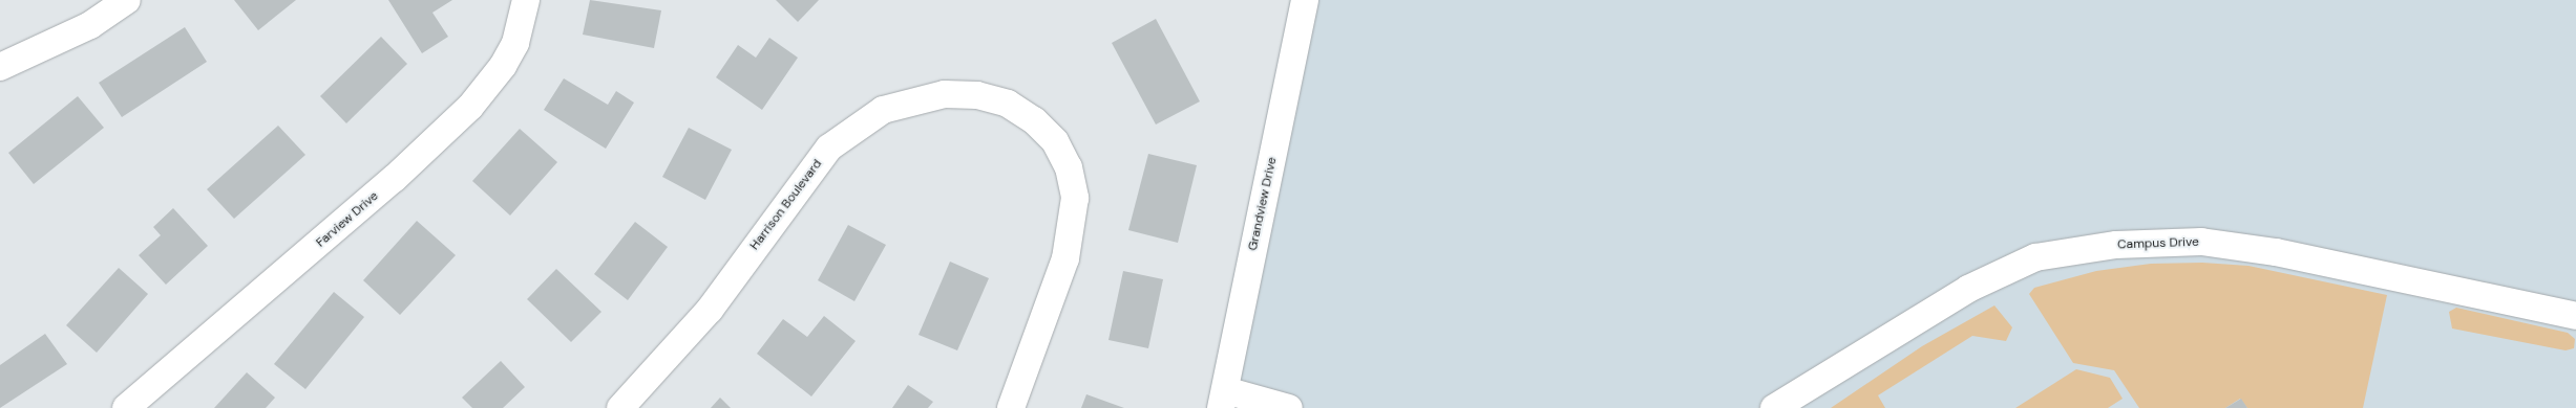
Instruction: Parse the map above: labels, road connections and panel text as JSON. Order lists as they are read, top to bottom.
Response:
{
  "streets": {
    "street": [
      "Grandview Drive",
      "Harrison Boulevard",
      "Farview Drive",
      "Campus Drive"
    ]
  }
}
